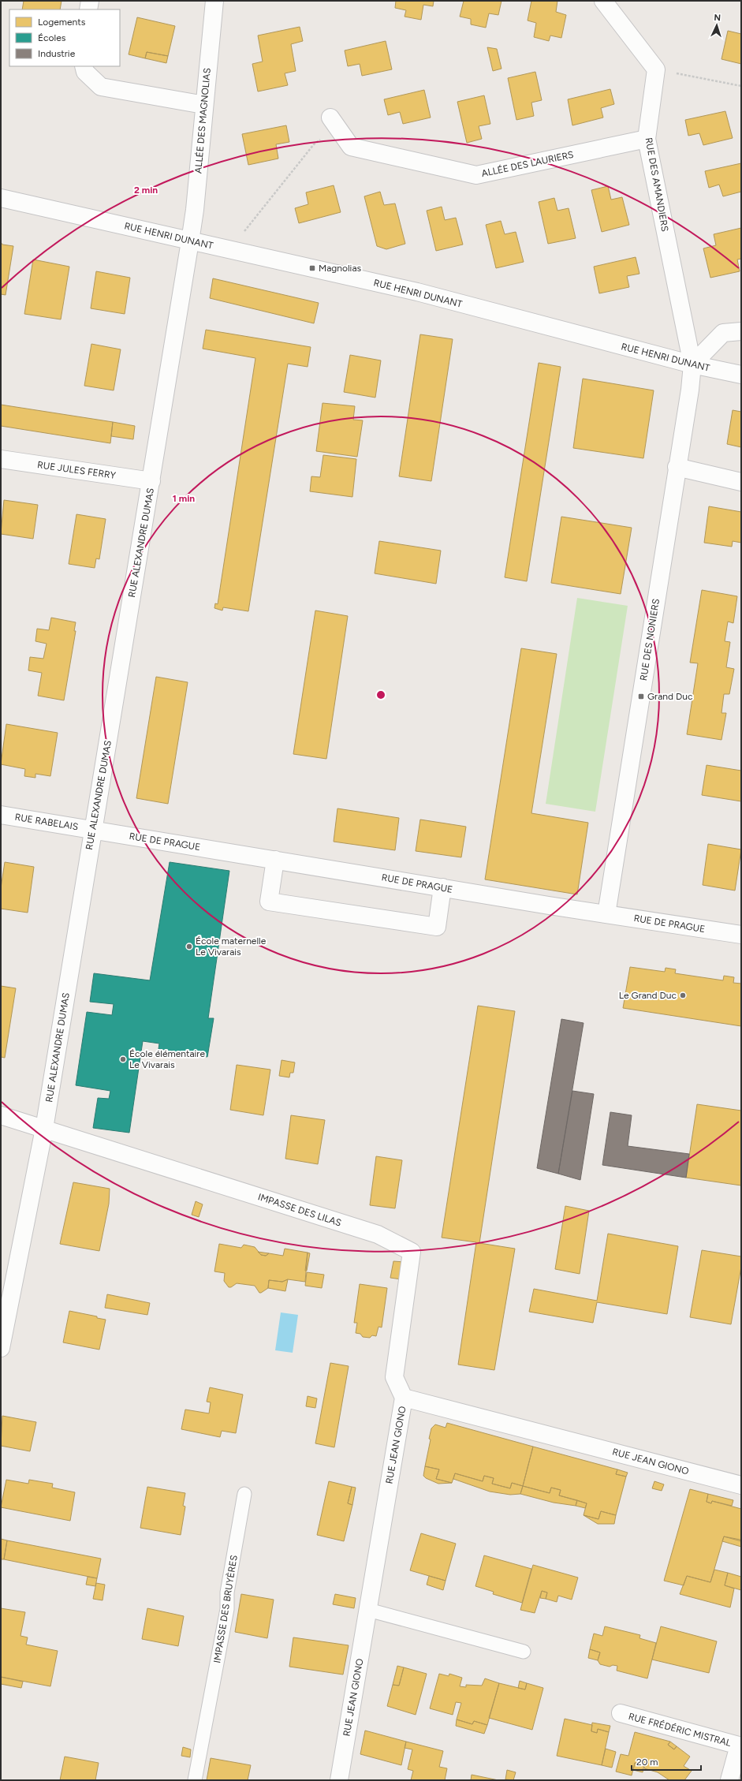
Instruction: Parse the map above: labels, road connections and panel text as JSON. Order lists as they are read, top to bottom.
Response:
{
  "streets": {
    "street": [
      "ALLÉE DES MAGNOLIAS",
      "ALLÉE DES LAURIERS",
      "RUE DES AMANDIERS",
      "RUE HENRI DUNANT",
      "RUE JULES FERRY",
      "RUE ALEXANDRE DUMAS",
      "RUE DES NONIERS",
      "RUE RABELAIS",
      "RUE DE PRAGUE",
      "IMPASSE DES LILAS",
      "RUE JEAN GIONO",
      "RUE FRÉDÉRIC MISTRAL"
    ],
    "lane": ["IMPASSE DES BRUYÈRES"]
  },
  "crossings": [
    ["ALLÉE DES MAGNOLIAS", "RUE HENRI DUNANT"],
    ["ALLÉE DES MAGNOLIAS", "RUE ALEXANDRE DUMAS"],
    ["ALLÉE DES LAURIERS", "RUE DES AMANDIERS"],
    ["RUE DES AMANDIERS", "RUE HENRI DUNANT"],
    ["RUE DES AMANDIERS", "RUE DES NONIERS"],
    ["RUE HENRI DUNANT", "RUE ALEXANDRE DUMAS"],
    ["RUE HENRI DUNANT", "RUE DES NONIERS"],
    ["RUE JULES FERRY", "RUE ALEXANDRE DUMAS"],
    ["RUE ALEXANDRE DUMAS", "RUE RABELAIS"],
    ["RUE ALEXANDRE DUMAS", "RUE DE PRAGUE"],
    ["RUE ALEXANDRE DUMAS", "IMPASSE DES LILAS"],
    ["RUE DES NONIERS", "RUE DE PRAGUE"],
    ["RUE RABELAIS", "RUE DE PRAGUE"],
    ["IMPASSE DES LILAS", "RUE JEAN GIONO"]
  ],
  "places": {
    "transit": ["Magnolias", "Grand Duc"],
    "other": ["École maternelle Le Vivarais", "Le Grand Duc", "École élémentaire Le Vivarais"]
  },
  "legend": ["Logements", "Écoles", "Industrie"],
  "scale_bar": "20 m",
  "north": "top",
  "rings": ["2 min", "1 min"]
}
